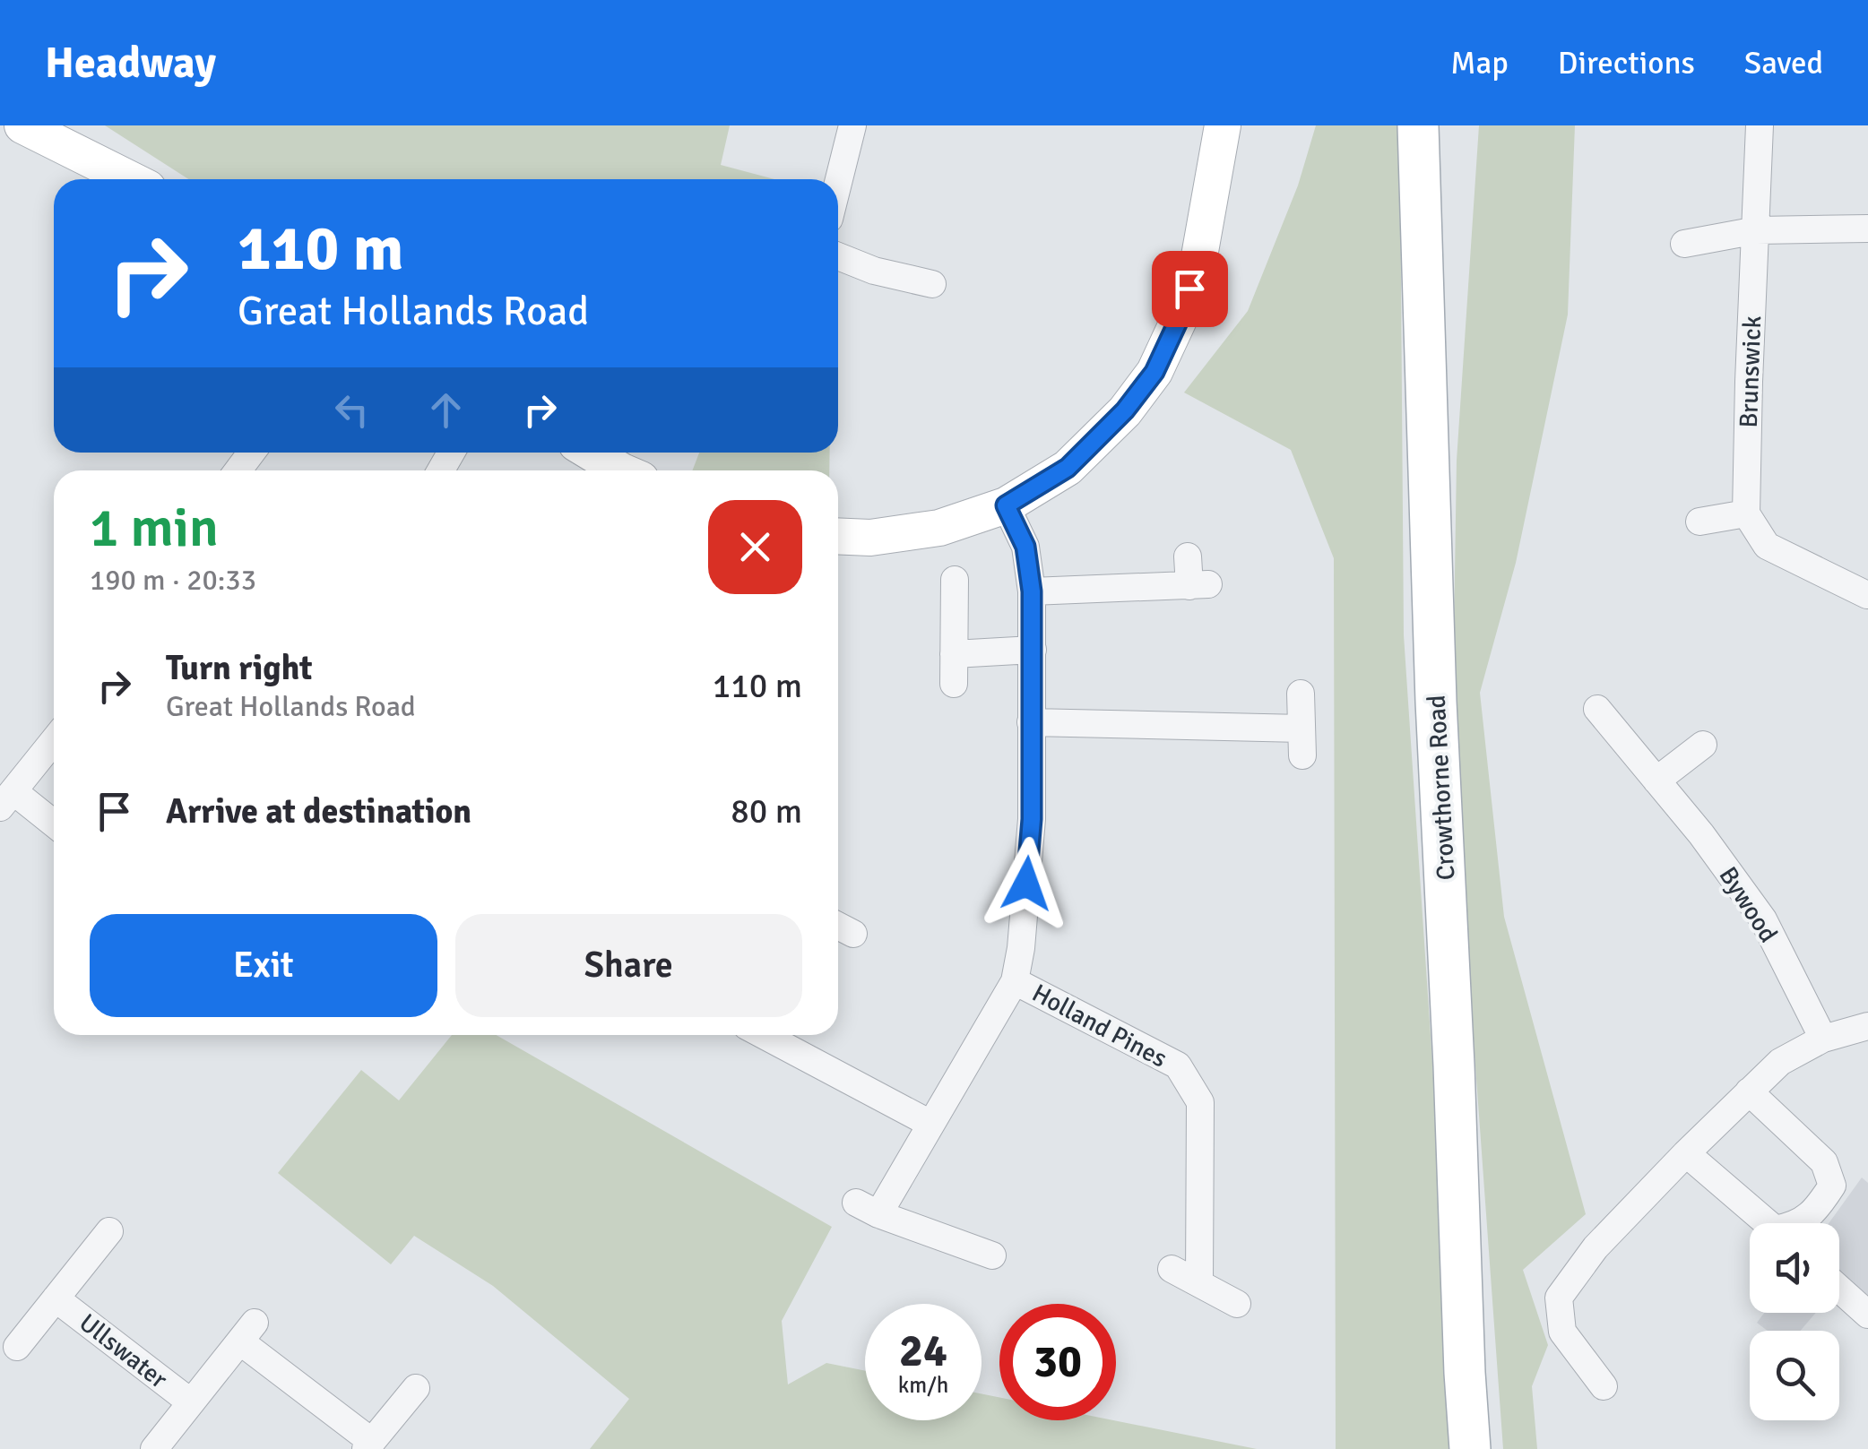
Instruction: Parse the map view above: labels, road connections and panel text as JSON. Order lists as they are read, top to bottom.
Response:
{
  "streets": {
    "main road": ["Crowthorne Road"],
    "street": [
      "Brunswick",
      "Bywood",
      "Holland Pines",
      "Ullswater"
    ]
  },
  "page": {
    "header": "Headway",
    "nav": ["Map", "Directions", "Saved"],
    "turn": ["110 m", "Great Hollands Road"],
    "heading": ["1 min", "190 m · 20:33"],
    "list": [
      {
        "name": "Turn right",
        "note": "Great Hollands Road",
        "value": "110 m"
      },
      {
        "name": "Arrive at destination",
        "value": "80 m"
      }
    ],
    "buttons": ["Exit", "Share"],
    "speed": "24 km/h",
    "limit": "30"
  }
}
